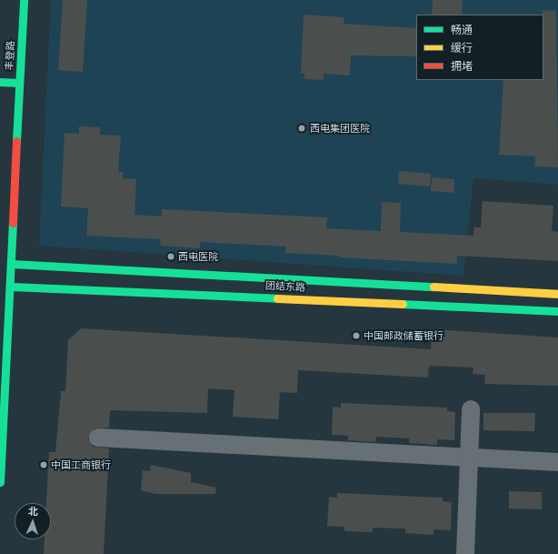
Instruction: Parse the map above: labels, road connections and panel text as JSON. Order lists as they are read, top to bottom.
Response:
{
  "streets": {
    "street": ["丰登路", "团结东路"]
  },
  "crossings": [
    ["丰登路", "团结东路"]
  ],
  "places": [
    "西电集团医院",
    "西电医院",
    "中国邮政储蓄银行",
    "中国工商银行"
  ],
  "legend": ["畅通", "缓行", "拥堵"],
  "north": "top"
}
